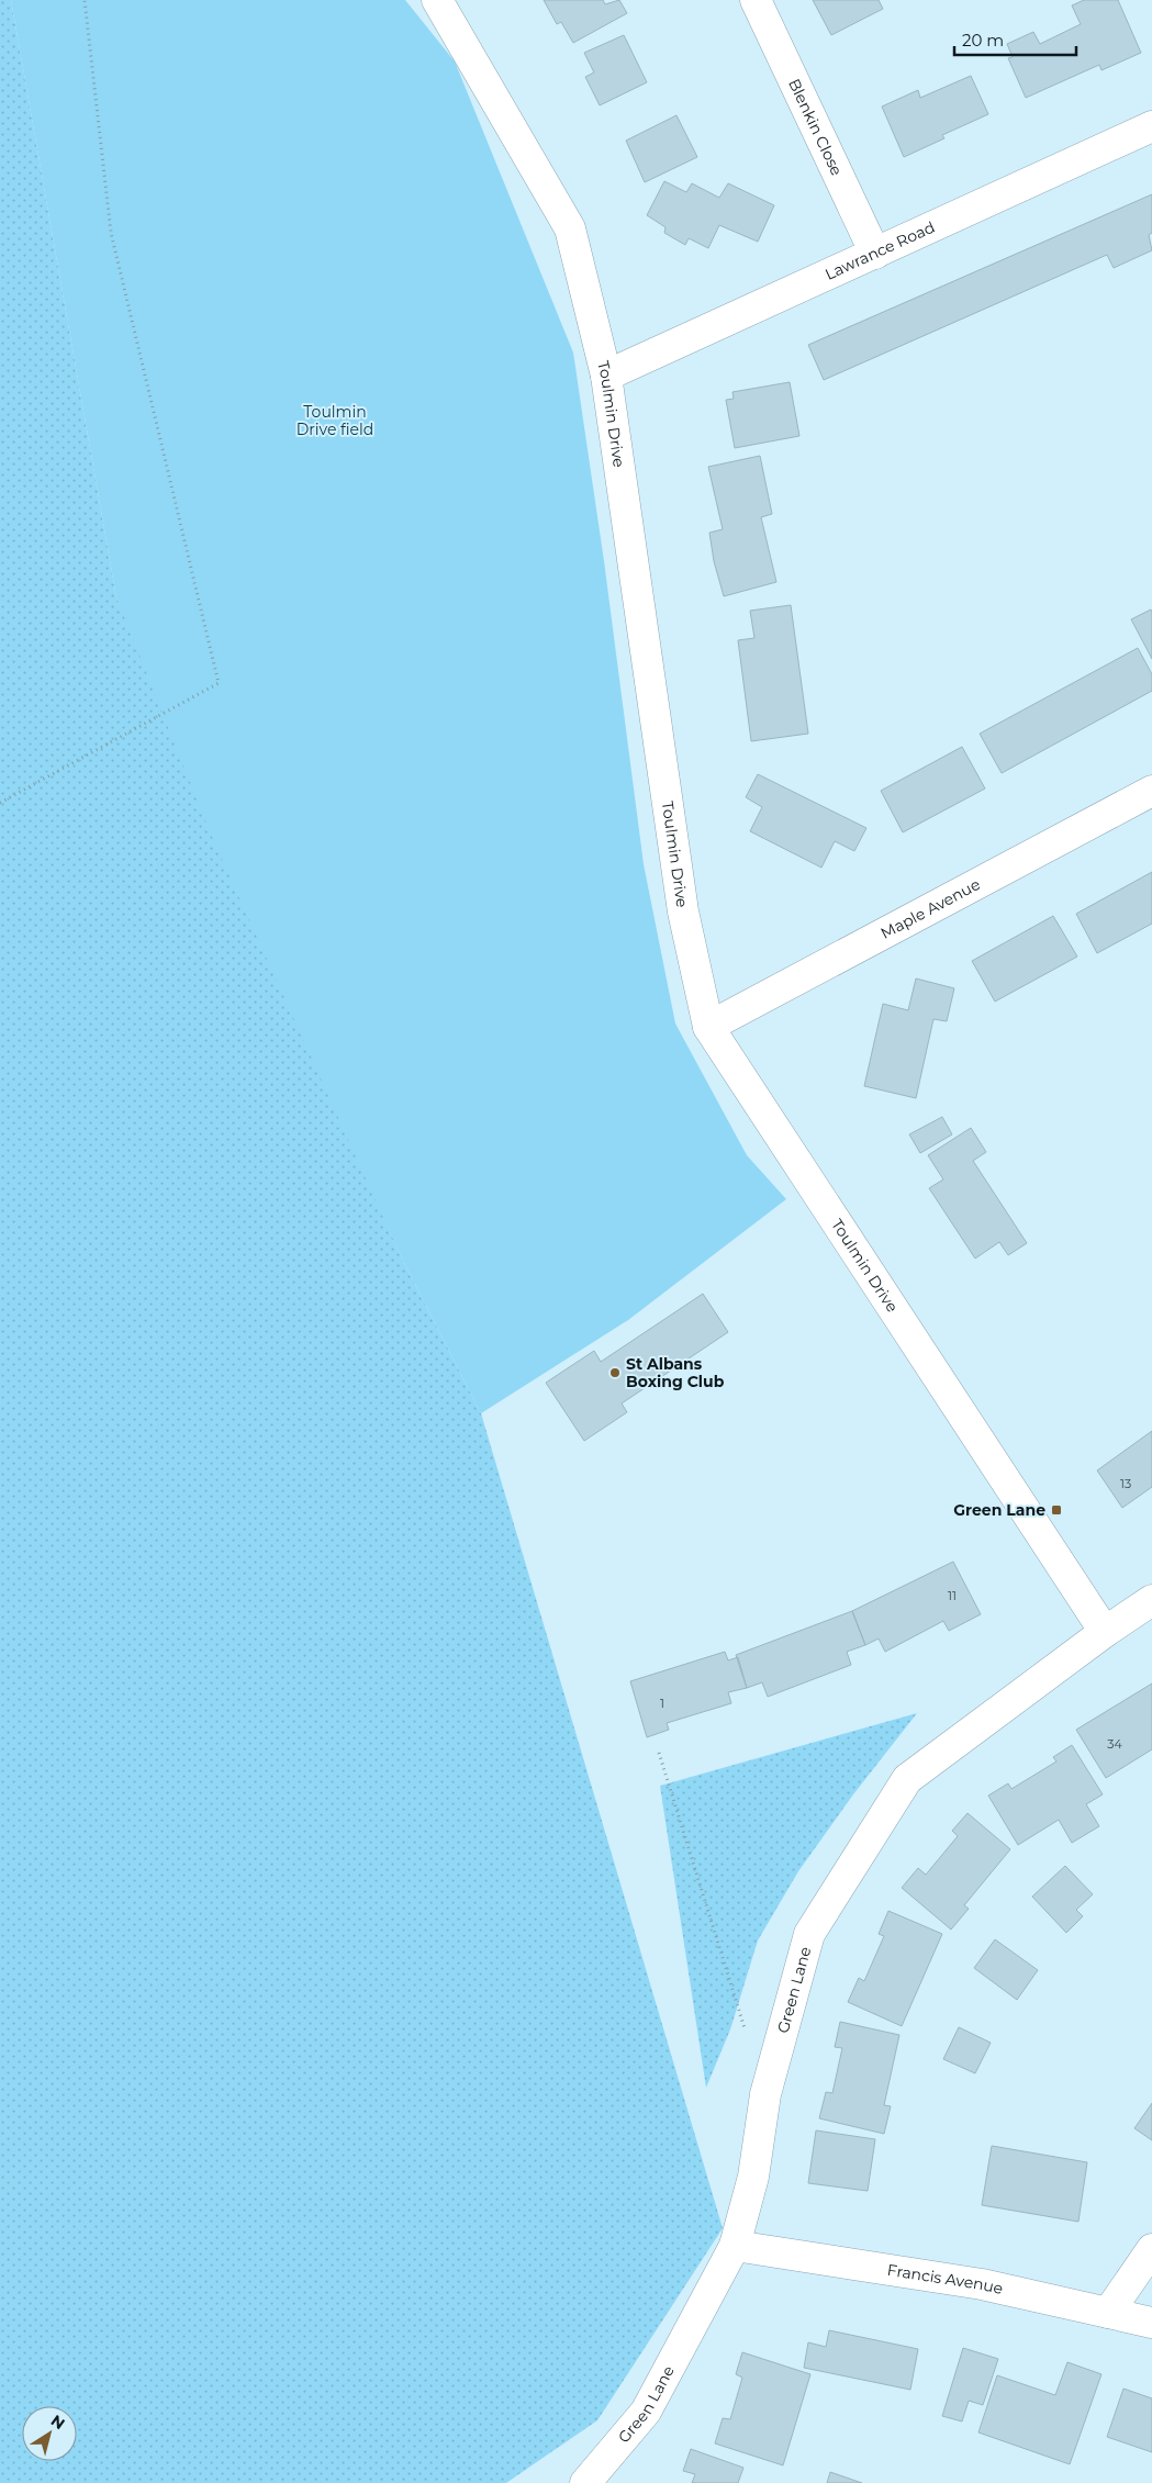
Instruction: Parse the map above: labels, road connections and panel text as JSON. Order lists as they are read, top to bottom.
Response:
{
  "streets": {
    "street": [
      "Blenkin Close",
      "Lawrance Road",
      "Toulmin Drive",
      "Maple Avenue",
      "Green Lane",
      "Francis Avenue"
    ]
  },
  "crossings": [
    ["Blenkin Close", "Lawrance Road"],
    ["Lawrance Road", "Toulmin Drive"],
    ["Toulmin Drive", "Maple Avenue"],
    ["Toulmin Drive", "Green Lane"],
    ["Green Lane", "Francis Avenue"]
  ],
  "parks": ["Toulmin Drive field"],
  "places": {
    "other": ["St Albans Boxing Club"],
    "transit": ["Green Lane"]
  },
  "house_numbers": [
    "13",
    "11",
    "1",
    "34"
  ],
  "scale_bar": "20 m",
  "north": "top right"
}
